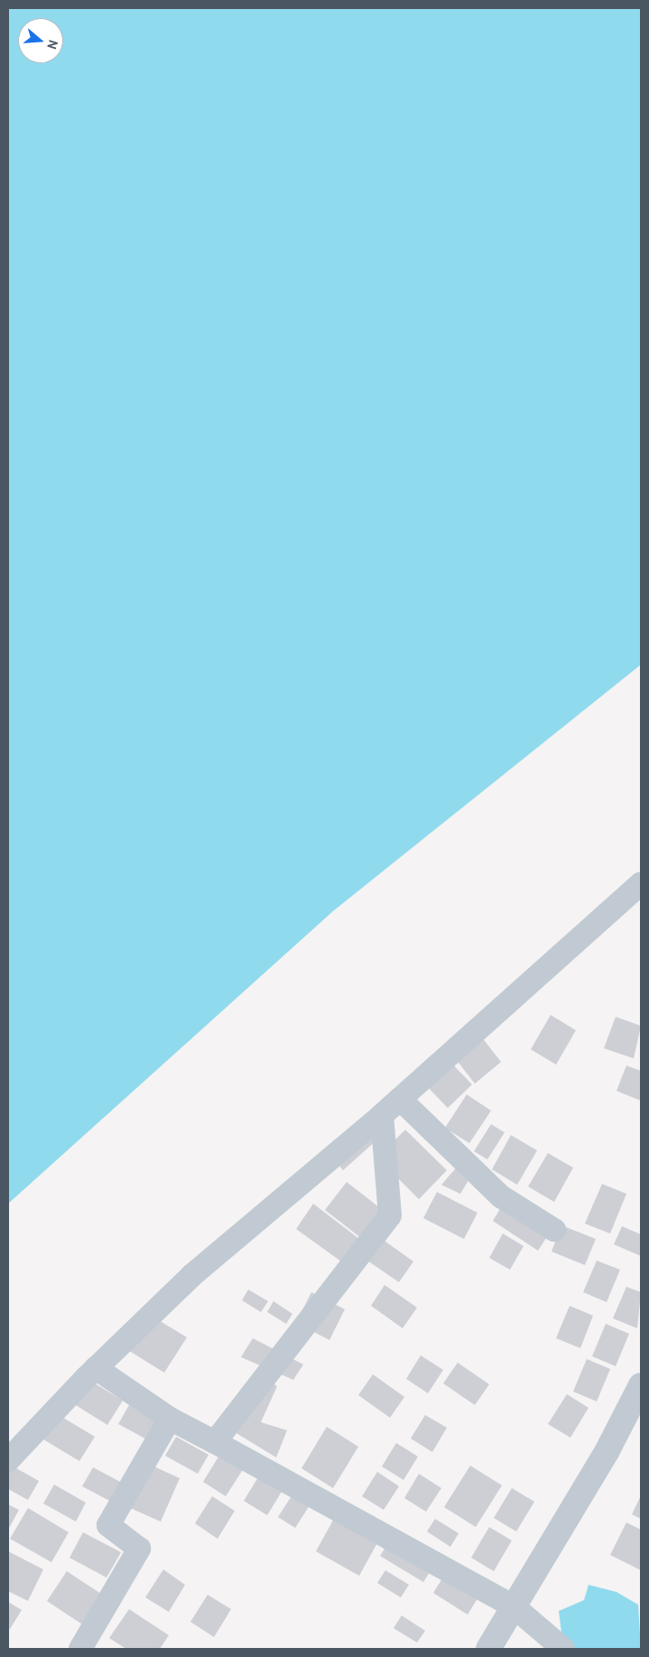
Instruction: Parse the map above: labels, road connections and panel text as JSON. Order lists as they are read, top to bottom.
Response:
{
  "north": "right"
}
